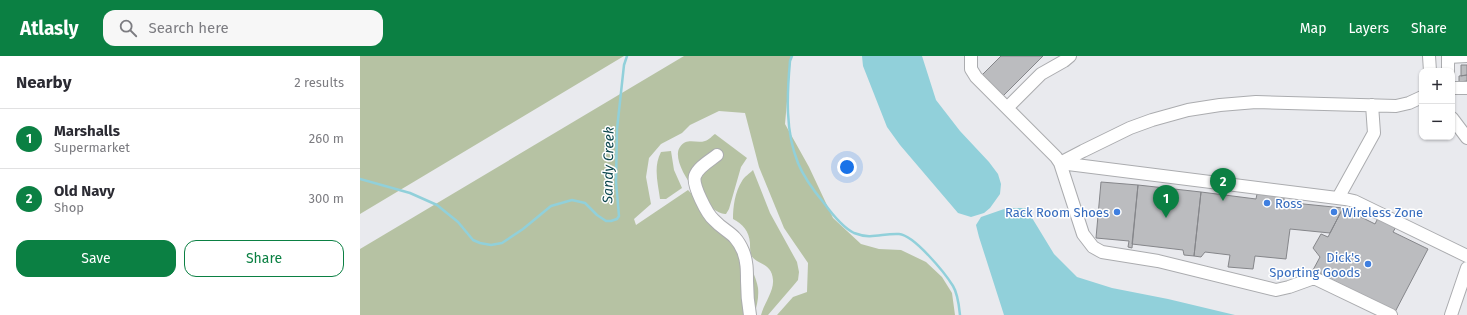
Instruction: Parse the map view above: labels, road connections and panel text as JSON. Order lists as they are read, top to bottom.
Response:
{
  "water": ["Sandy Creek"],
  "places": [
    "Ross",
    "Rack Room Shoes",
    "Wireless Zone",
    "Dick's Sporting Goods"
  ],
  "page": {
    "header": "Atlasly",
    "search": "Search here",
    "nav": ["Map", "Layers", "Share"],
    "heading": ["Nearby", "2 results"],
    "map_buttons": ["+", "−"],
    "list": [
      {
        "mark": "1",
        "name": "Marshalls",
        "note": "Supermarket",
        "value": "260 m"
      },
      {
        "mark": "2",
        "name": "Old Navy",
        "note": "Shop",
        "value": "300 m"
      }
    ],
    "pins": ["2", "1"],
    "buttons": ["Save", "Share"]
  }
}
